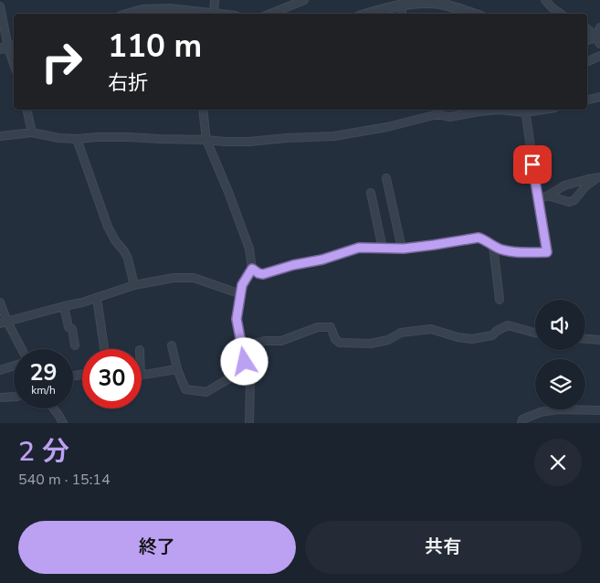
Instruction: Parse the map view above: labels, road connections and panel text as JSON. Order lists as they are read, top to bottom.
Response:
{
  "page": {
    "turn": ["110 m", "右折"],
    "speed": "29 km/h",
    "limit": "30",
    "heading": ["2 分", "540 m · 15:14"],
    "buttons": ["終了", "共有"]
  }
}
